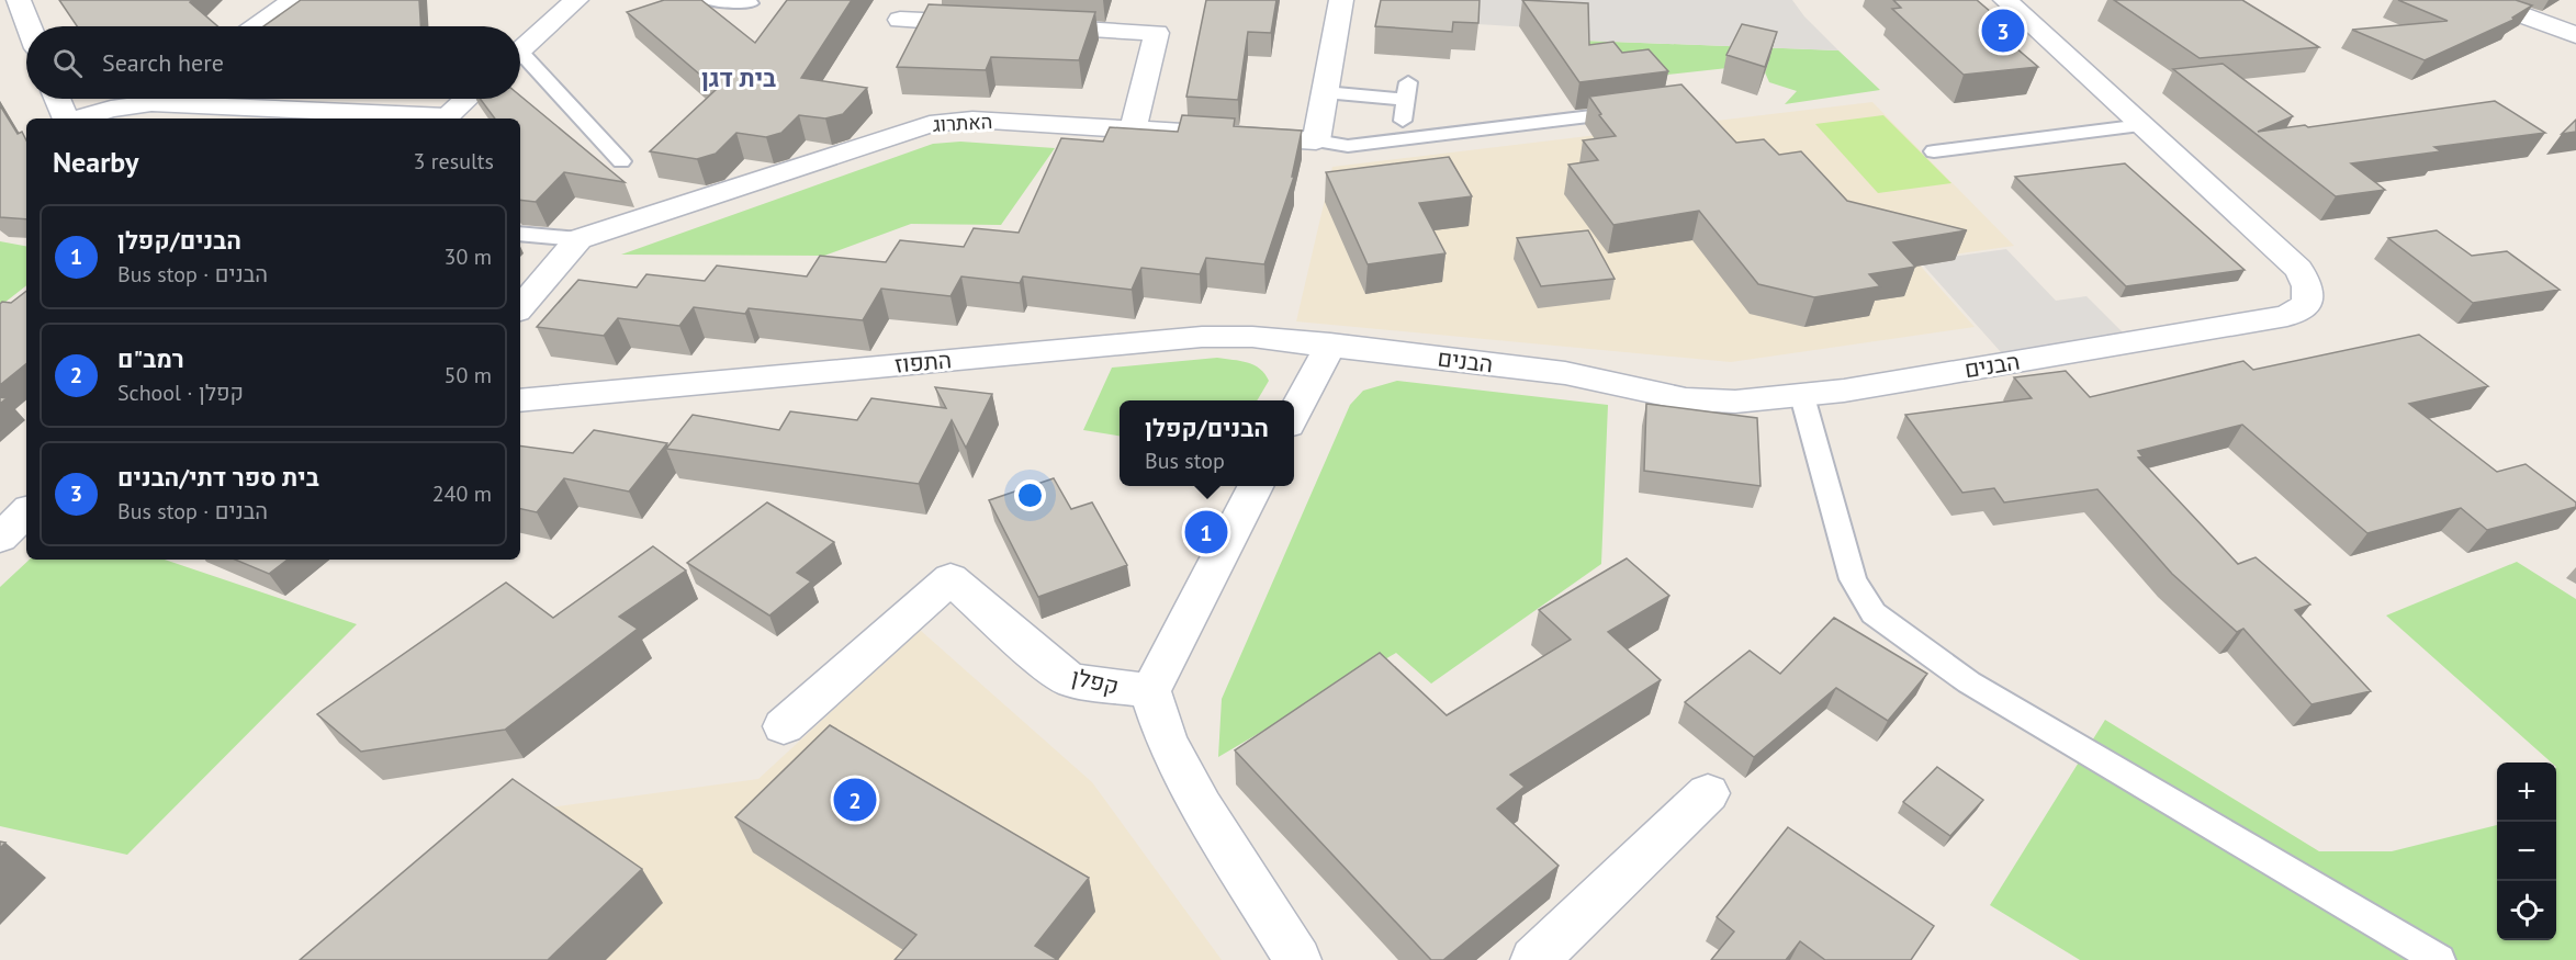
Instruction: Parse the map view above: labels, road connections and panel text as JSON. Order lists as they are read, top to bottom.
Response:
{
  "streets": {
    "street": [
      "האתרוג",
      "הבנים",
      "התפוז",
      "קפלן"
    ]
  },
  "crossings": [
    ["הבנים", "התפוז"]
  ],
  "districts": ["בית דגן"],
  "page": {
    "pins": ["3", "1", "2"],
    "search": "Search here",
    "heading": ["Nearby", "3 results"],
    "list": [
      {
        "mark": "1",
        "name": "הבנים/קפלן",
        "note": "Bus stop · הבנים",
        "value": "30 m"
      },
      {
        "mark": "2",
        "name": "רמב\"ם",
        "note": "School · קפלן",
        "value": "50 m"
      },
      {
        "mark": "3",
        "name": "בית ספר דתי/הבנים",
        "note": "Bus stop · הבנים",
        "value": "240 m"
      }
    ],
    "popup": ["הבנים/קפלן", "Bus stop"],
    "map_buttons": ["+", "−"]
  }
}
